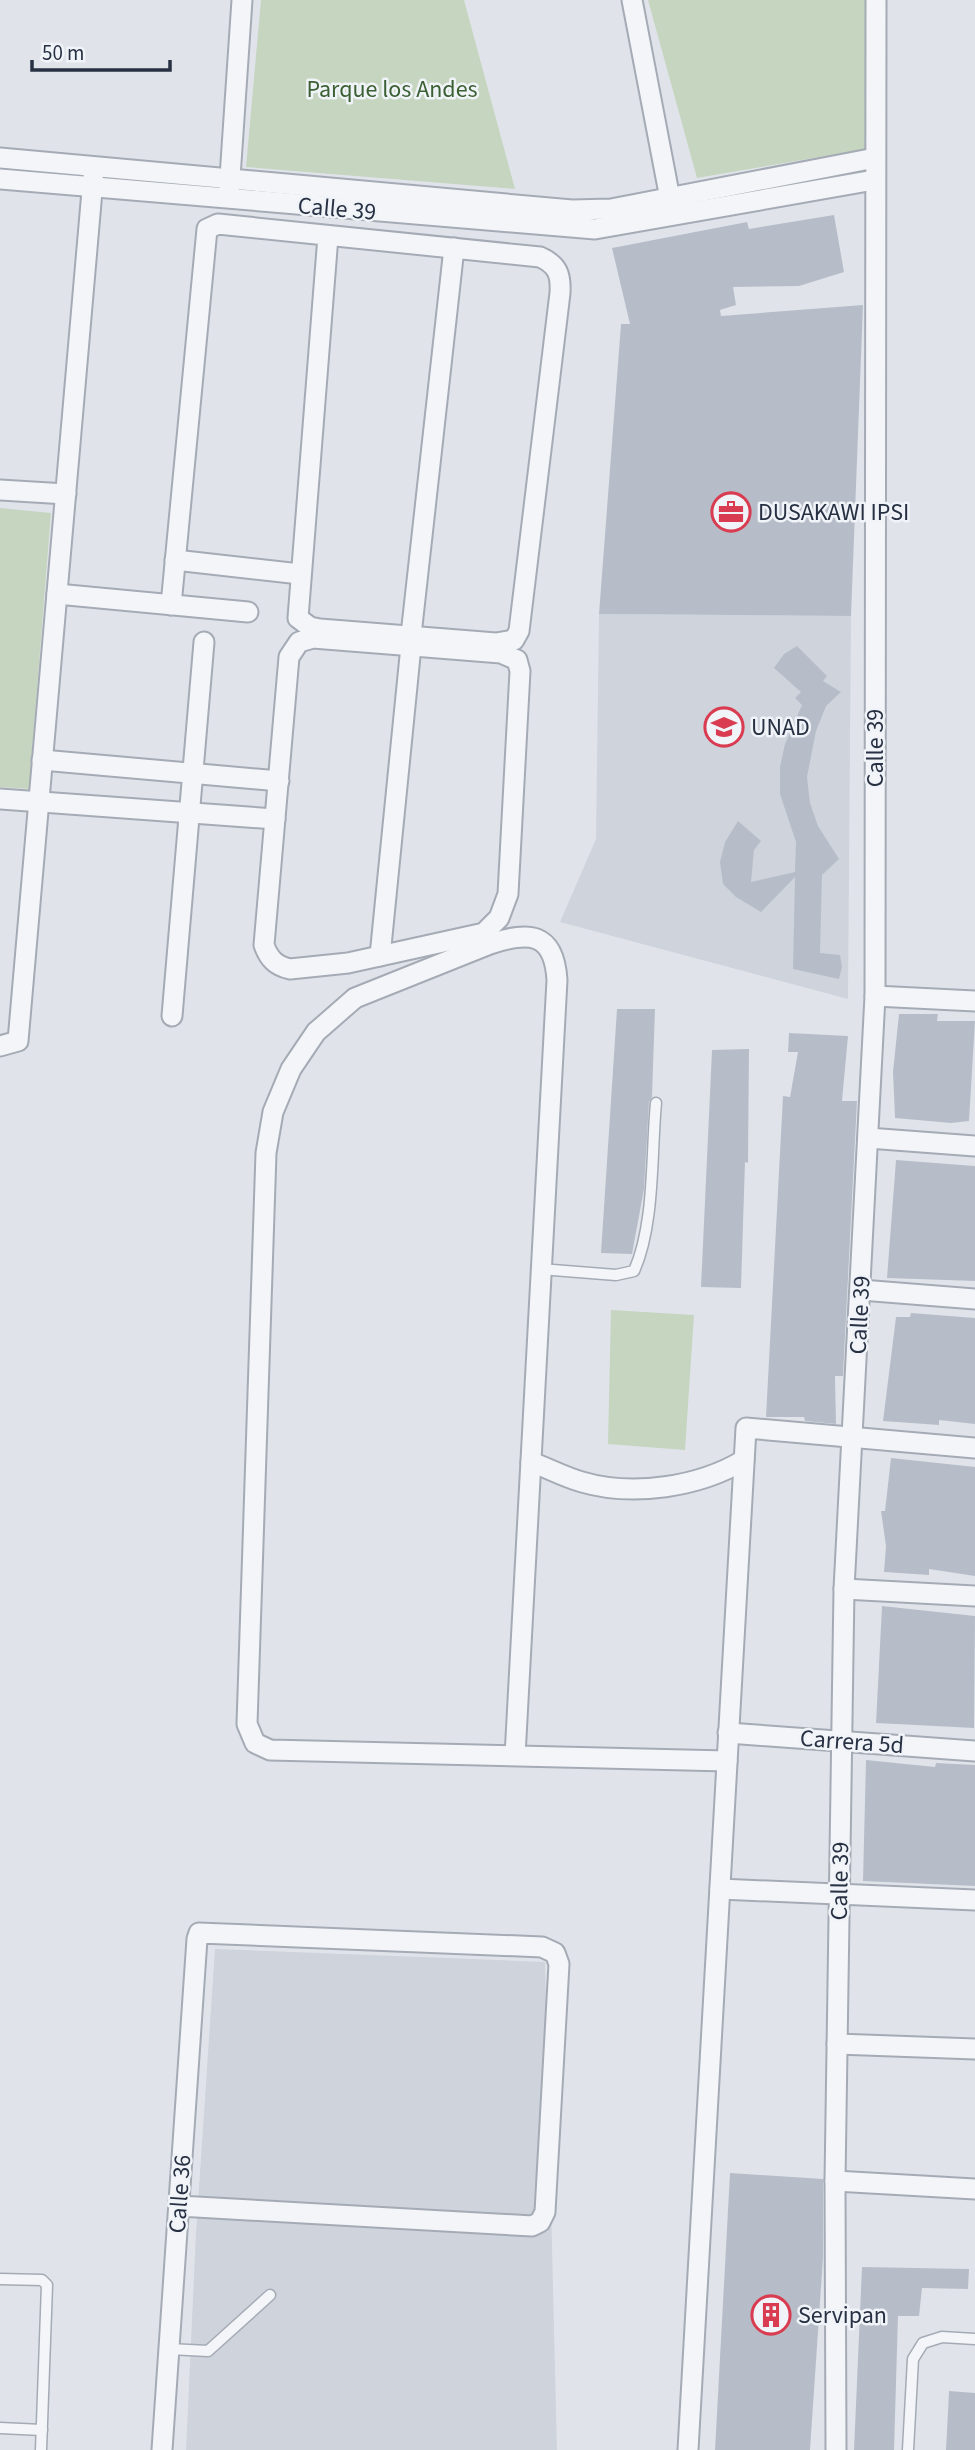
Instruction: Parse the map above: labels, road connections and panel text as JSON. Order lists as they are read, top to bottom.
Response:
{
  "streets": {
    "street": ["Calle 39", "Carrera 5d", "Calle 36"]
  },
  "crossings": [
    ["Calle 39", "Carrera 5d"]
  ],
  "parks": ["Parque los Andes"],
  "places": {
    "office": ["DUSAKAWI IPSI"],
    "school or university": ["UNAD"],
    "building": ["Servipan"]
  },
  "scale_bar": "50 m"
}
